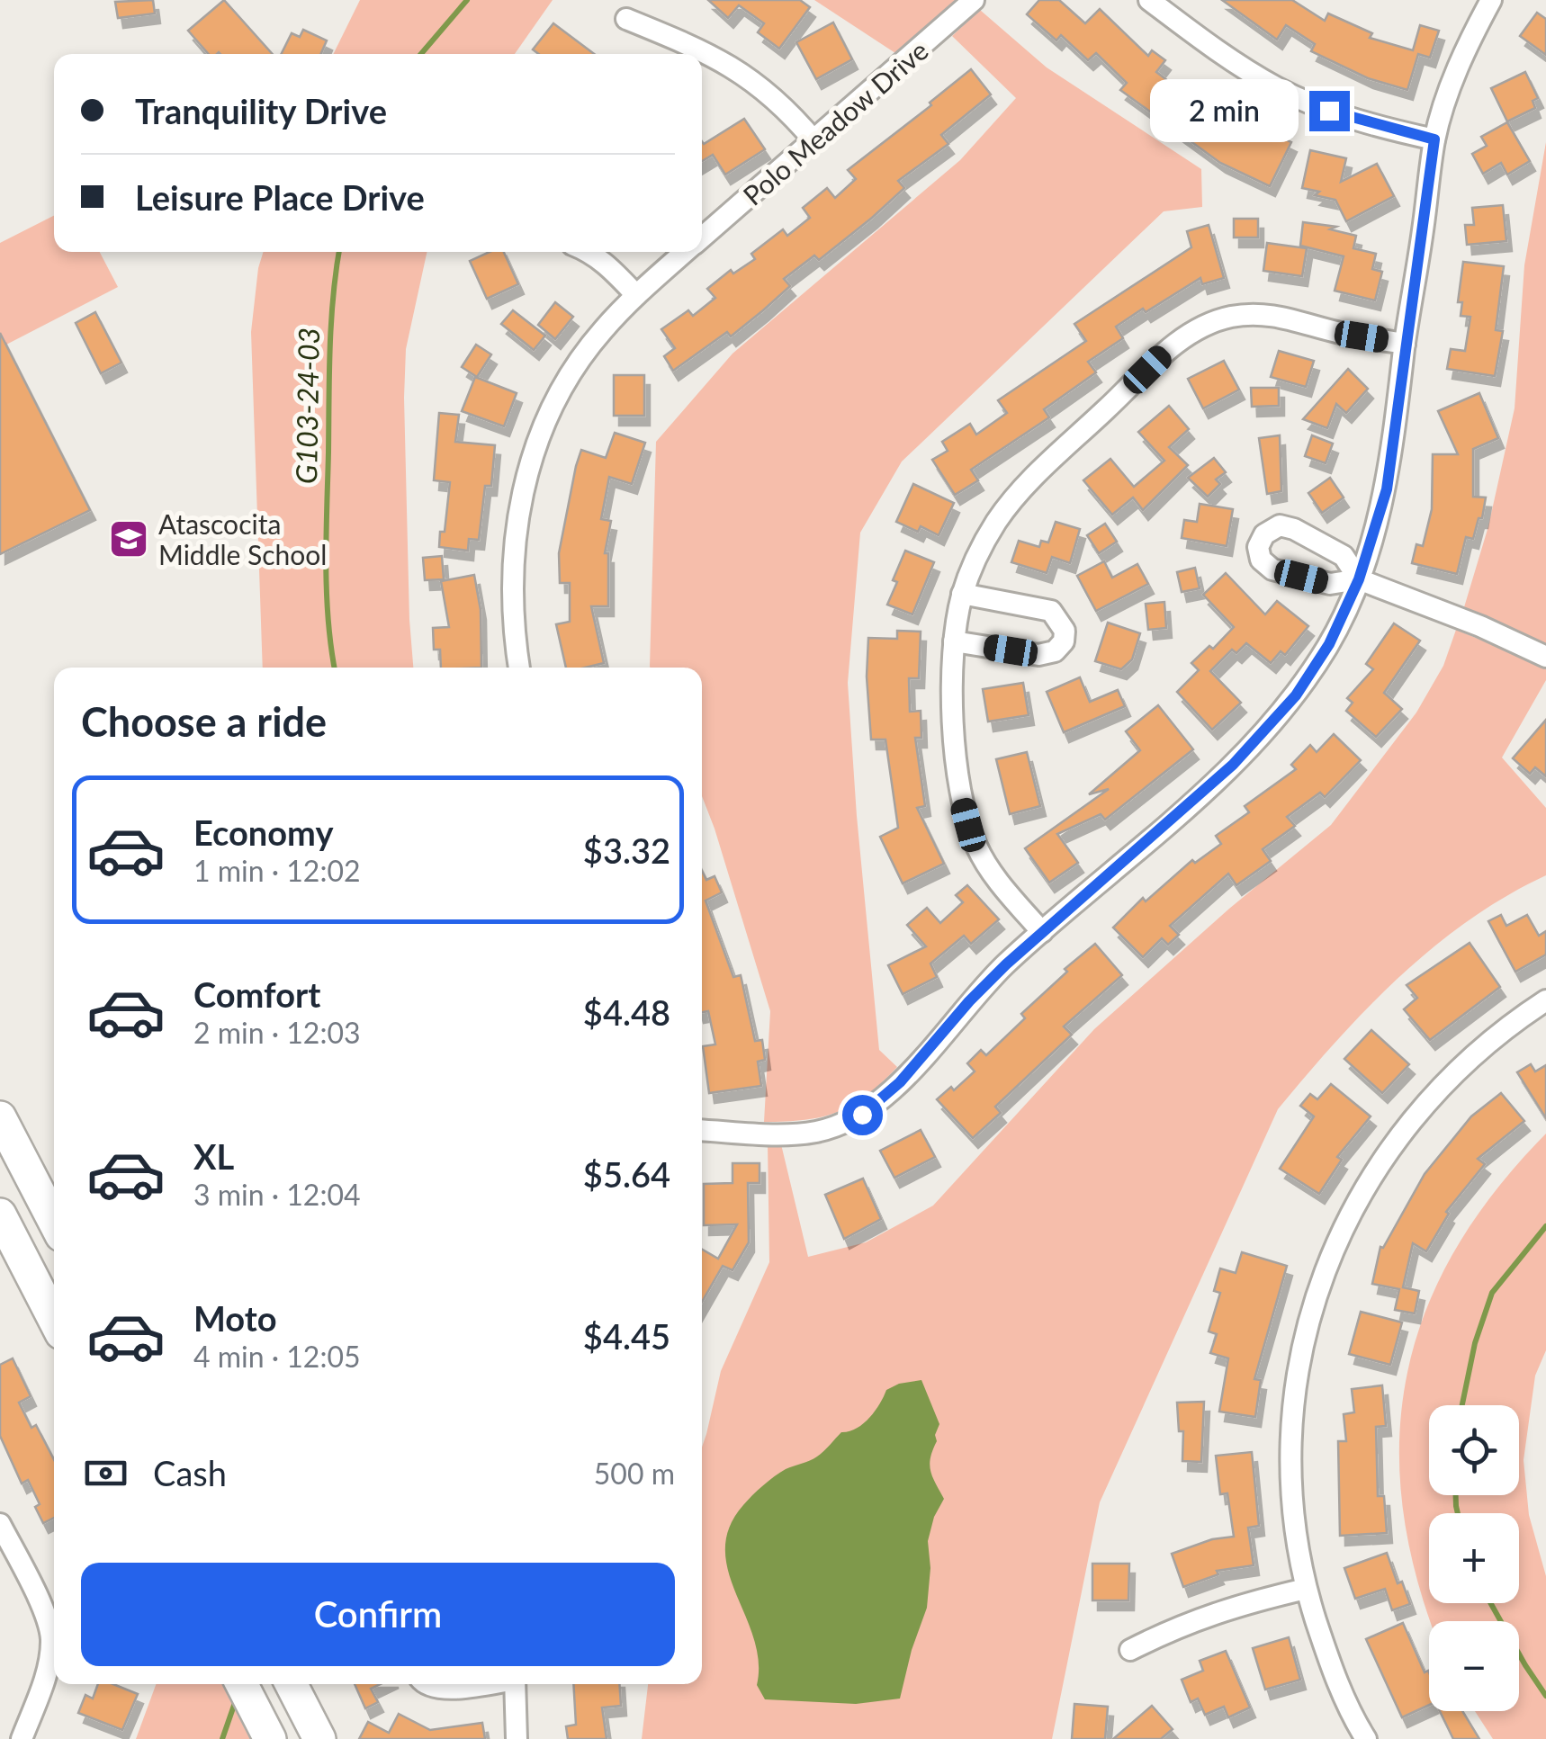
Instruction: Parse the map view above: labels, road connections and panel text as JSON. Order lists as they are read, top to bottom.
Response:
{
  "streets": {
    "street": ["Polo Meadow Drive"]
  },
  "water": ["G103-24-03"],
  "places": {
    "school or university": ["Atascocita Middle School"]
  },
  "page": {
    "banner": ["Tranquility Drive", "Leisure Place Drive"],
    "bubble": "2 min",
    "heading": "Choose a ride",
    "list": [
      {
        "name": "Economy",
        "note": "1 min · 12:02",
        "value": "$3.32"
      },
      {
        "name": "Comfort",
        "note": "2 min · 12:03",
        "value": "$4.48"
      },
      {
        "name": "XL",
        "note": "3 min · 12:04",
        "value": "$5.64"
      },
      {
        "name": "Moto",
        "note": "4 min · 12:05",
        "value": "$4.45"
      }
    ],
    "map_buttons": ["+", "−"],
    "pay": ["Cash", "500 m"],
    "buttons": "Confirm"
  }
}
